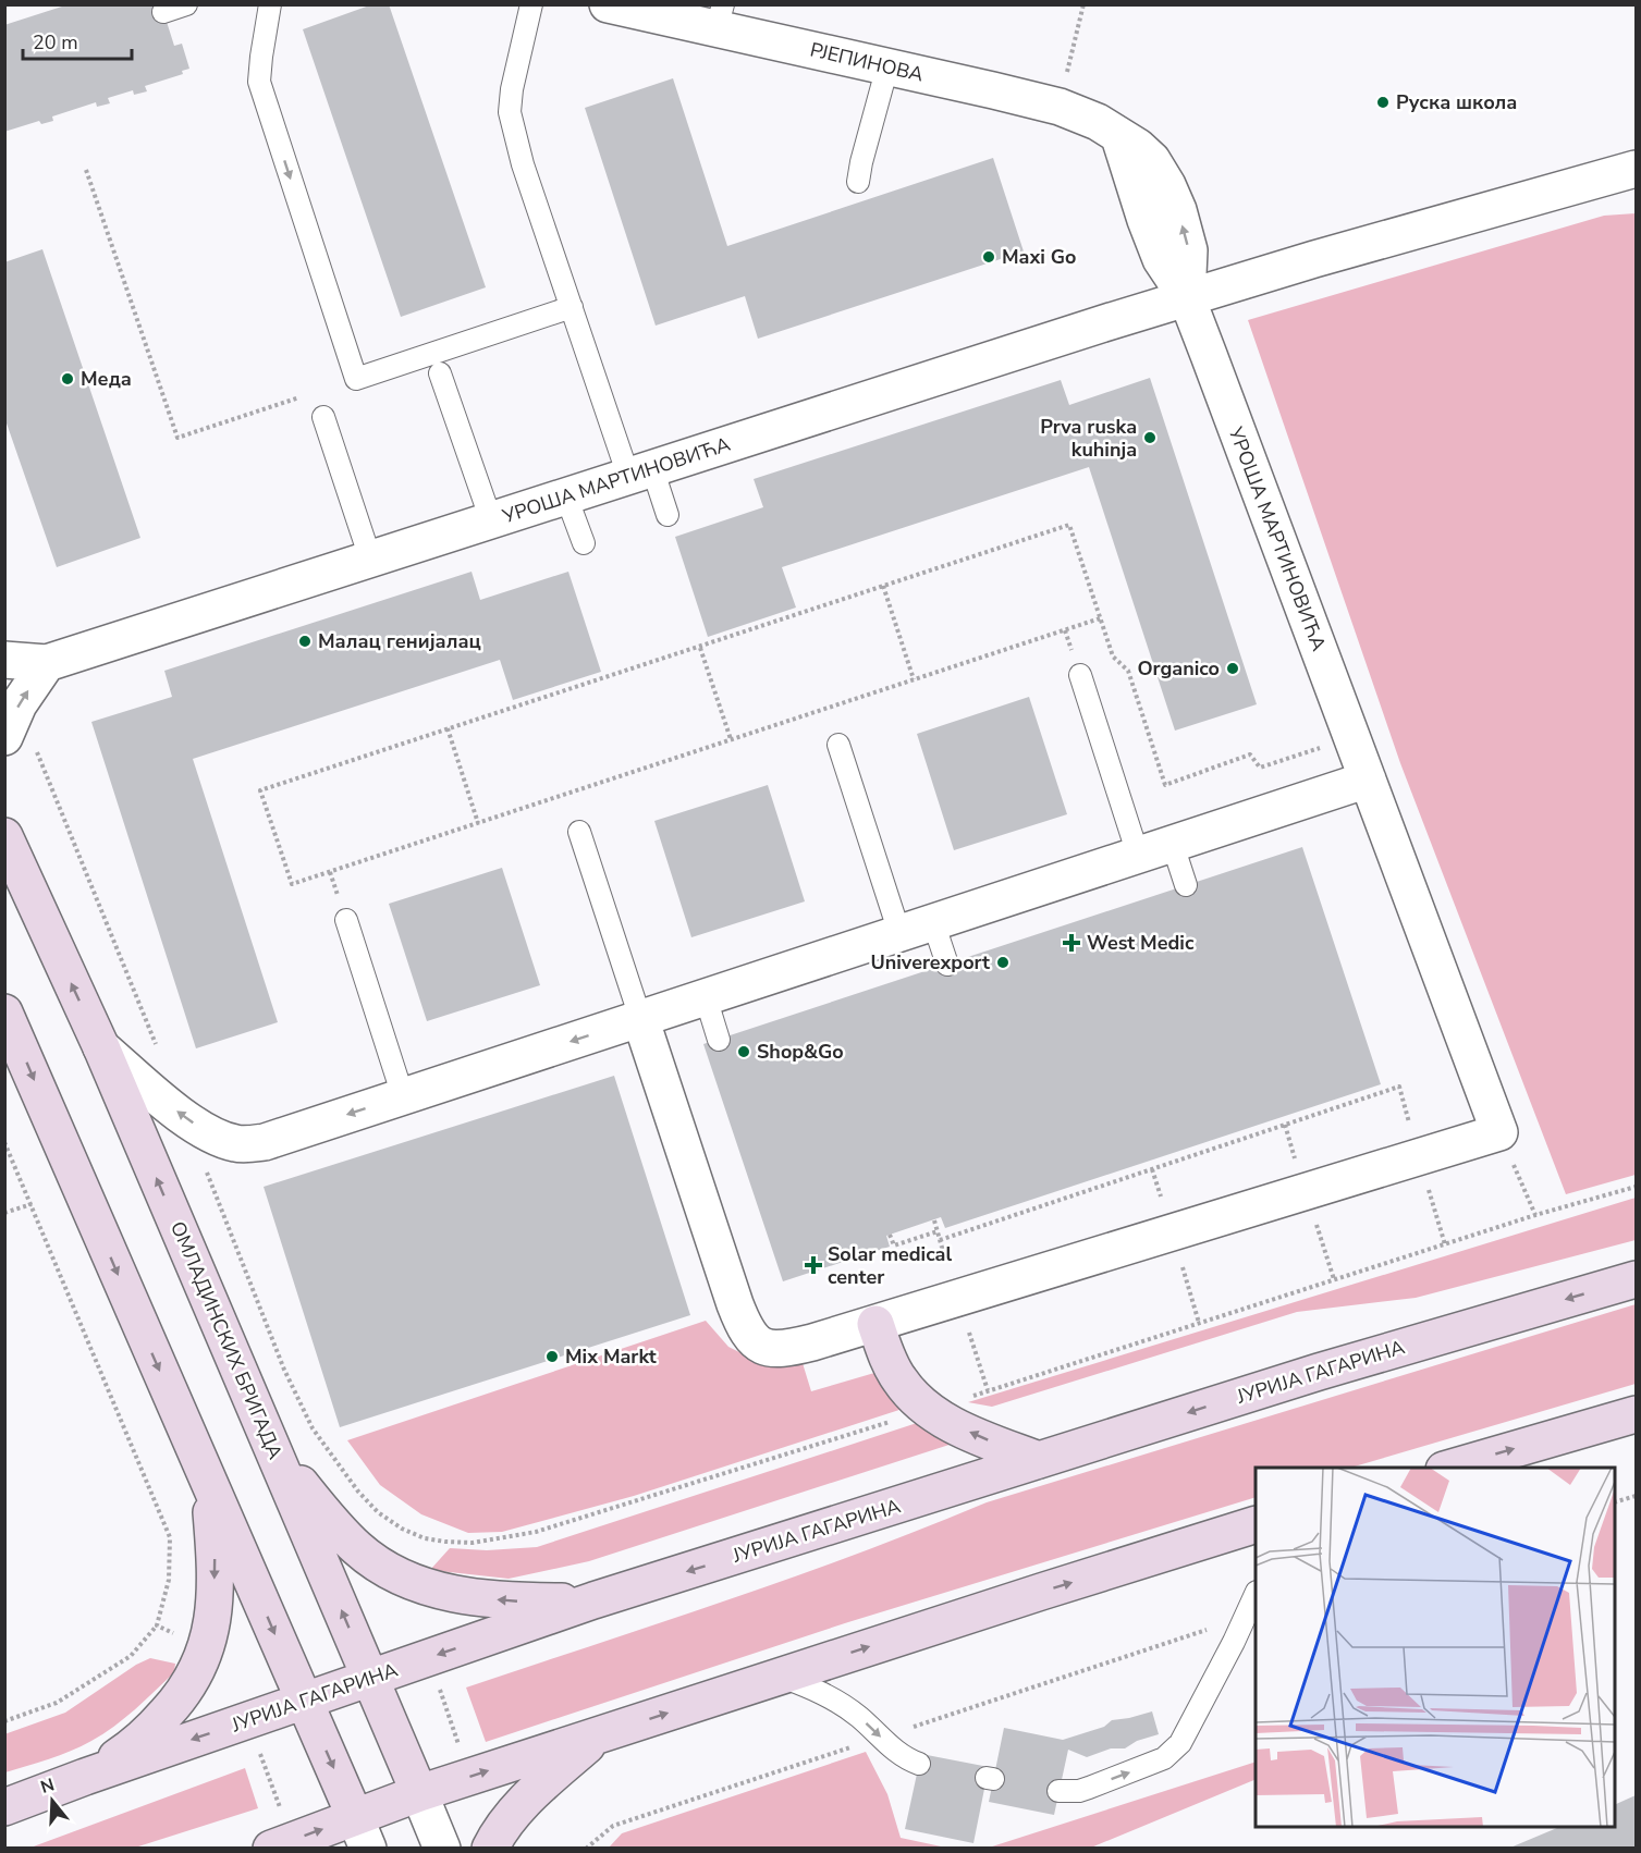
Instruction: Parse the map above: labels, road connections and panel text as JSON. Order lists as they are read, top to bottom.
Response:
{
  "streets": {
    "main road": ["ОМЛАДИНСКИХ БРИГАДА", "ЈУРИЈА ГАГАРИНА"],
    "street": ["РЈЕПИНОВА", "УРОША МАРТИНОВИЋА"]
  },
  "crossings": [
    ["РЈЕПИНОВА", "УРОША МАРТИНОВИЋА"],
    ["ОМЛАДИНСКИХ БРИГАДА", "ЈУРИЈА ГАГАРИНА"]
  ],
  "places": {
    "other": [
      "Руска школа",
      "Maxi Go",
      "Меда",
      "Prva ruska kuhinja",
      "Малац генијалац",
      "Organico",
      "Univerexport",
      "Shop&Go",
      "Mix Markt"
    ],
    "health": ["West Medic", "Solar medical center"]
  },
  "scale_bar": "20 m",
  "north": "top"
}
